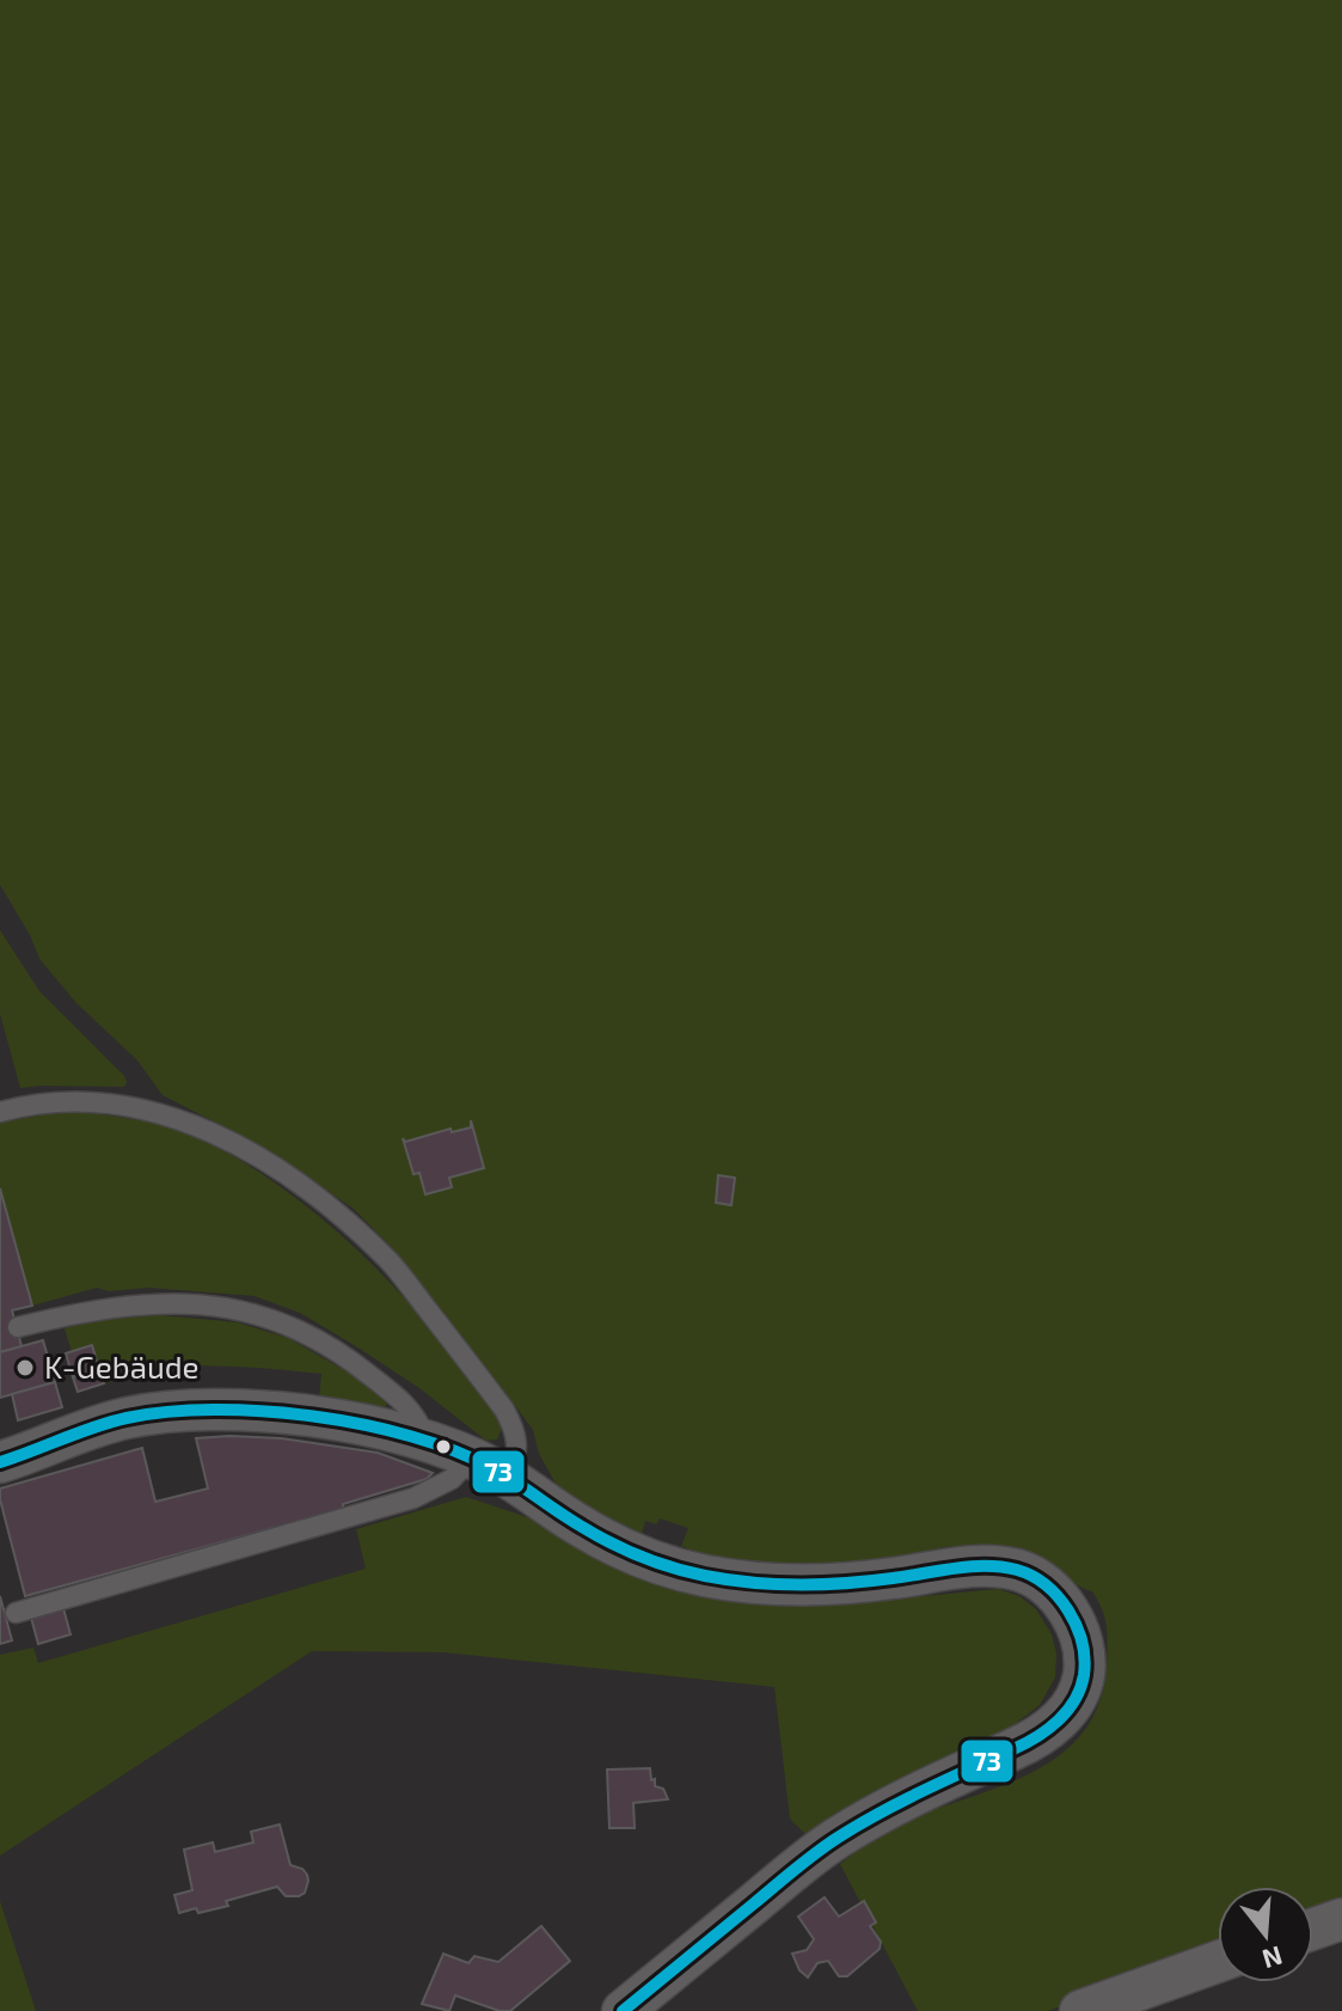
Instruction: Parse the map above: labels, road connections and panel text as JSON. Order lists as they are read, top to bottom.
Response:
{
  "places": ["K-Gebäude"],
  "lines": ["transit line 73"],
  "north": "bottom"
}
